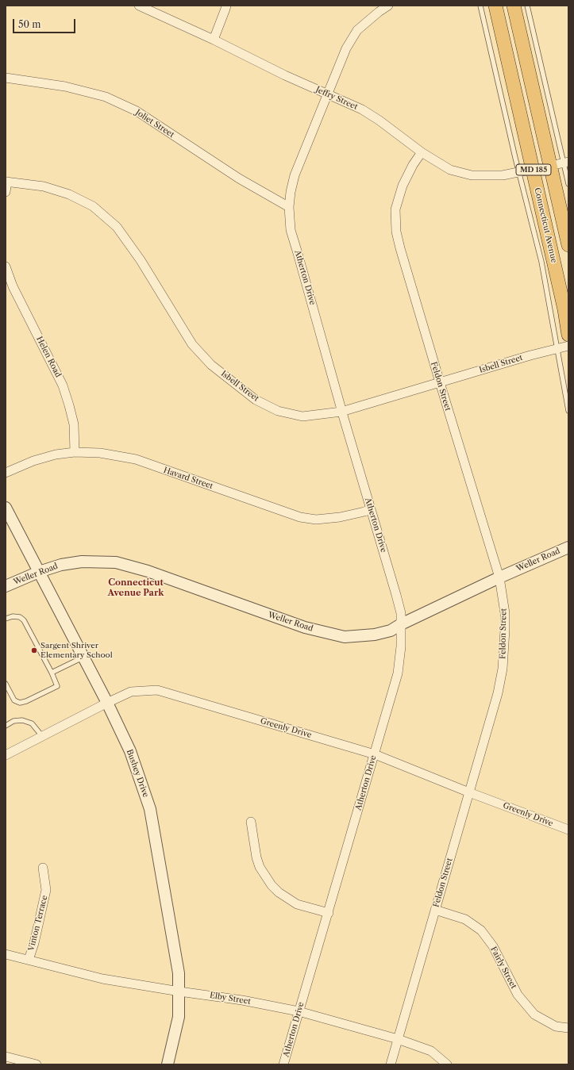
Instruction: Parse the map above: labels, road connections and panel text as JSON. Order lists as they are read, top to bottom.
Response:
{
  "streets": {
    "main road": ["MD 185", "Connecticut Avenue"],
    "street": [
      "Jeffry Street",
      "Joliet Street",
      "Atherton Drive",
      "Helen Road",
      "Isbell Street",
      "Feldon Street",
      "Havard Street",
      "Weller Road",
      "Greenly Drive",
      "Bushey Drive",
      "Vinton Terrace",
      "Fairly Street",
      "Elby Street"
    ]
  },
  "crossings": [
    ["Jeffry Street", "Connecticut Avenue"],
    ["Jeffry Street", "Atherton Drive"],
    ["Jeffry Street", "Feldon Street"],
    ["Joliet Street", "Atherton Drive"],
    ["Atherton Drive", "Isbell Street"],
    ["Atherton Drive", "Havard Street"],
    ["Atherton Drive", "Weller Road"],
    ["Atherton Drive", "Greenly Drive"],
    ["Atherton Drive", "Elby Street"],
    ["Helen Road", "Havard Street"],
    ["Isbell Street", "Feldon Street"],
    ["Feldon Street", "Weller Road"],
    ["Feldon Street", "Greenly Drive"],
    ["Feldon Street", "Fairly Street"],
    ["Feldon Street", "Elby Street"],
    ["Weller Road", "Bushey Drive"],
    ["Greenly Drive", "Bushey Drive"],
    ["Bushey Drive", "Elby Street"],
    ["Vinton Terrace", "Elby Street"]
  ],
  "districts": ["Connecticut Avenue Park"],
  "places": ["Sargent Shriver Elementary School"],
  "scale_bar": "50 m"
}
